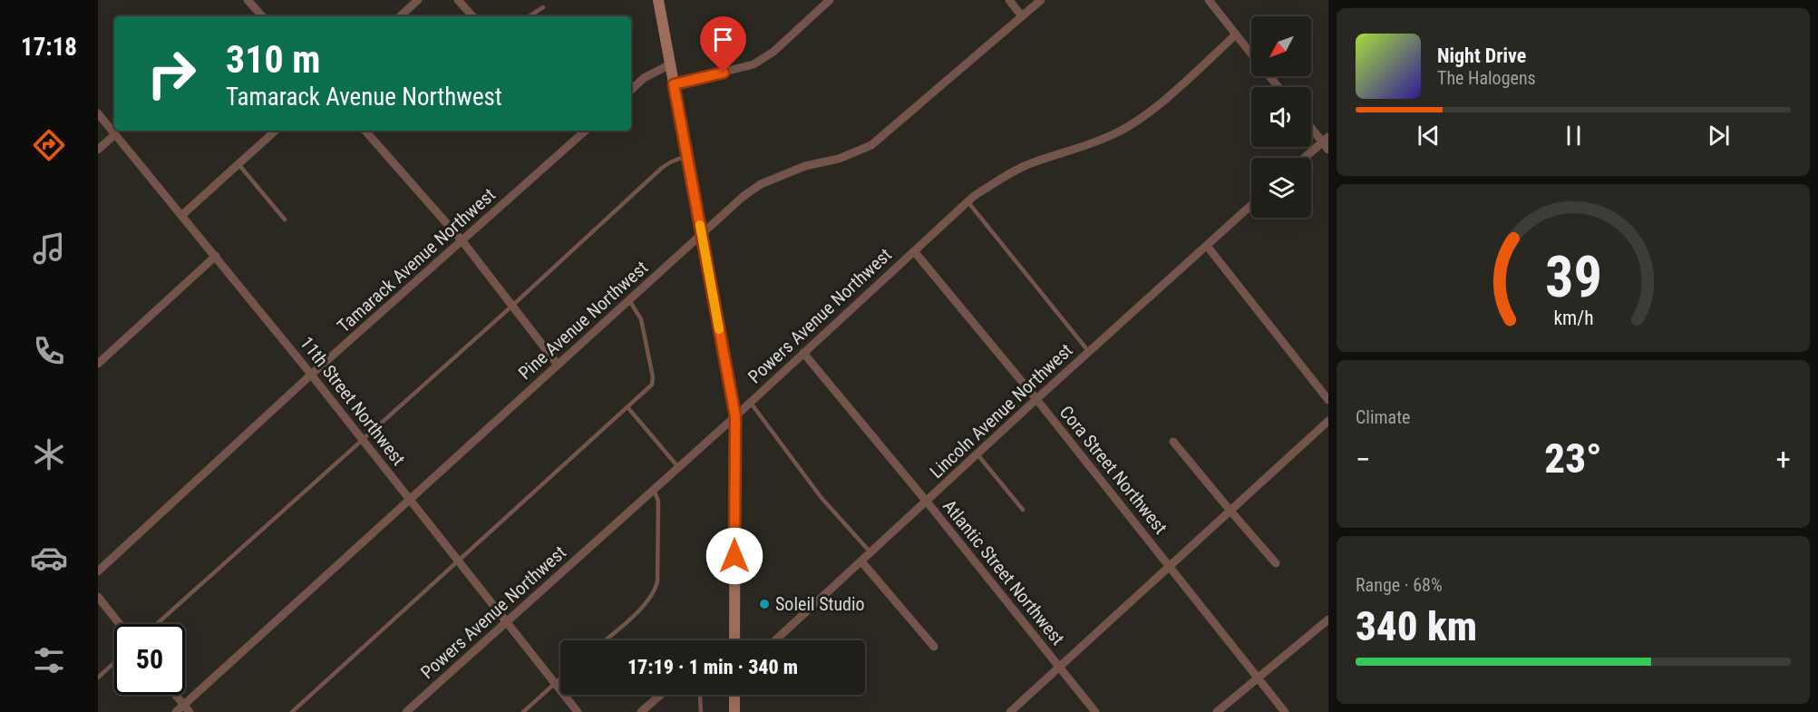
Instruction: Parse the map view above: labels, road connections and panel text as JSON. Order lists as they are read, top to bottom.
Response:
{
  "streets": {
    "street": [
      "Tamarack Avenue Northwest",
      "Powers Avenue Northwest",
      "Pine Avenue Northwest",
      "11th Street Northwest",
      "Lincoln Avenue Northwest",
      "Cora Street Northwest",
      "Atlantic Street Northwest"
    ]
  },
  "crossings": [
    ["Tamarack Avenue Northwest", "11th Street Northwest"],
    ["Powers Avenue Northwest", "11th Street Northwest"],
    ["Powers Avenue Northwest", "Cora Street Northwest"],
    ["Powers Avenue Northwest", "Atlantic Street Northwest"],
    ["Pine Avenue Northwest", "11th Street Northwest"],
    ["Lincoln Avenue Northwest", "Cora Street Northwest"],
    ["Lincoln Avenue Northwest", "Atlantic Street Northwest"]
  ],
  "places": ["Soleil Studio"],
  "north": "bottom left",
  "page": {
    "tabs": "17:18",
    "turn": ["310 m", "Tamarack Avenue Northwest"],
    "song": ["Night Drive", "The Halogens"],
    "tile": [
      "Climate",
      ["Range · 68%", "340 km"]
    ],
    "heat": ["−", "23°", "+"],
    "limit": "50",
    "trip": "17:19 · 1 min · 340 m",
    "gauge": ["39", "km/h"]
  }
}
